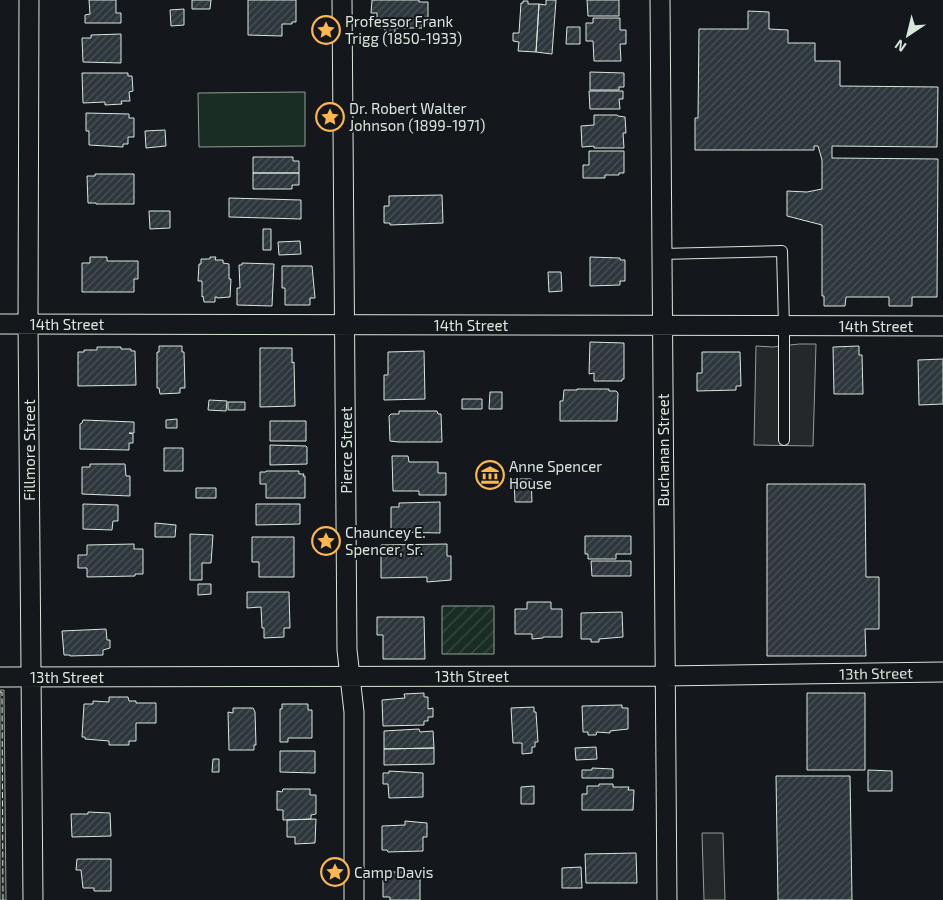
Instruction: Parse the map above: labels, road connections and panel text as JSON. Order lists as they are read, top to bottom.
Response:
{
  "streets": {
    "street": [
      "14th Street",
      "Fillmore Street",
      "Pierce Street",
      "Buchanan Street",
      "13th Street"
    ]
  },
  "crossings": [
    ["14th Street", "Fillmore Street"],
    ["14th Street", "Pierce Street"],
    ["14th Street", "Buchanan Street"],
    ["Fillmore Street", "13th Street"],
    ["Pierce Street", "13th Street"],
    ["Buchanan Street", "13th Street"]
  ],
  "places": {
    "place": [
      "Professor Frank Trigg (1850-1933)",
      "Dr. Robert Walter Johnson (1899-1971)",
      "Chauncey E. Spencer, Sr.",
      "Camp Davis"
    ],
    "museum": ["Anne Spencer House"]
  },
  "north": "bottom left"
}
